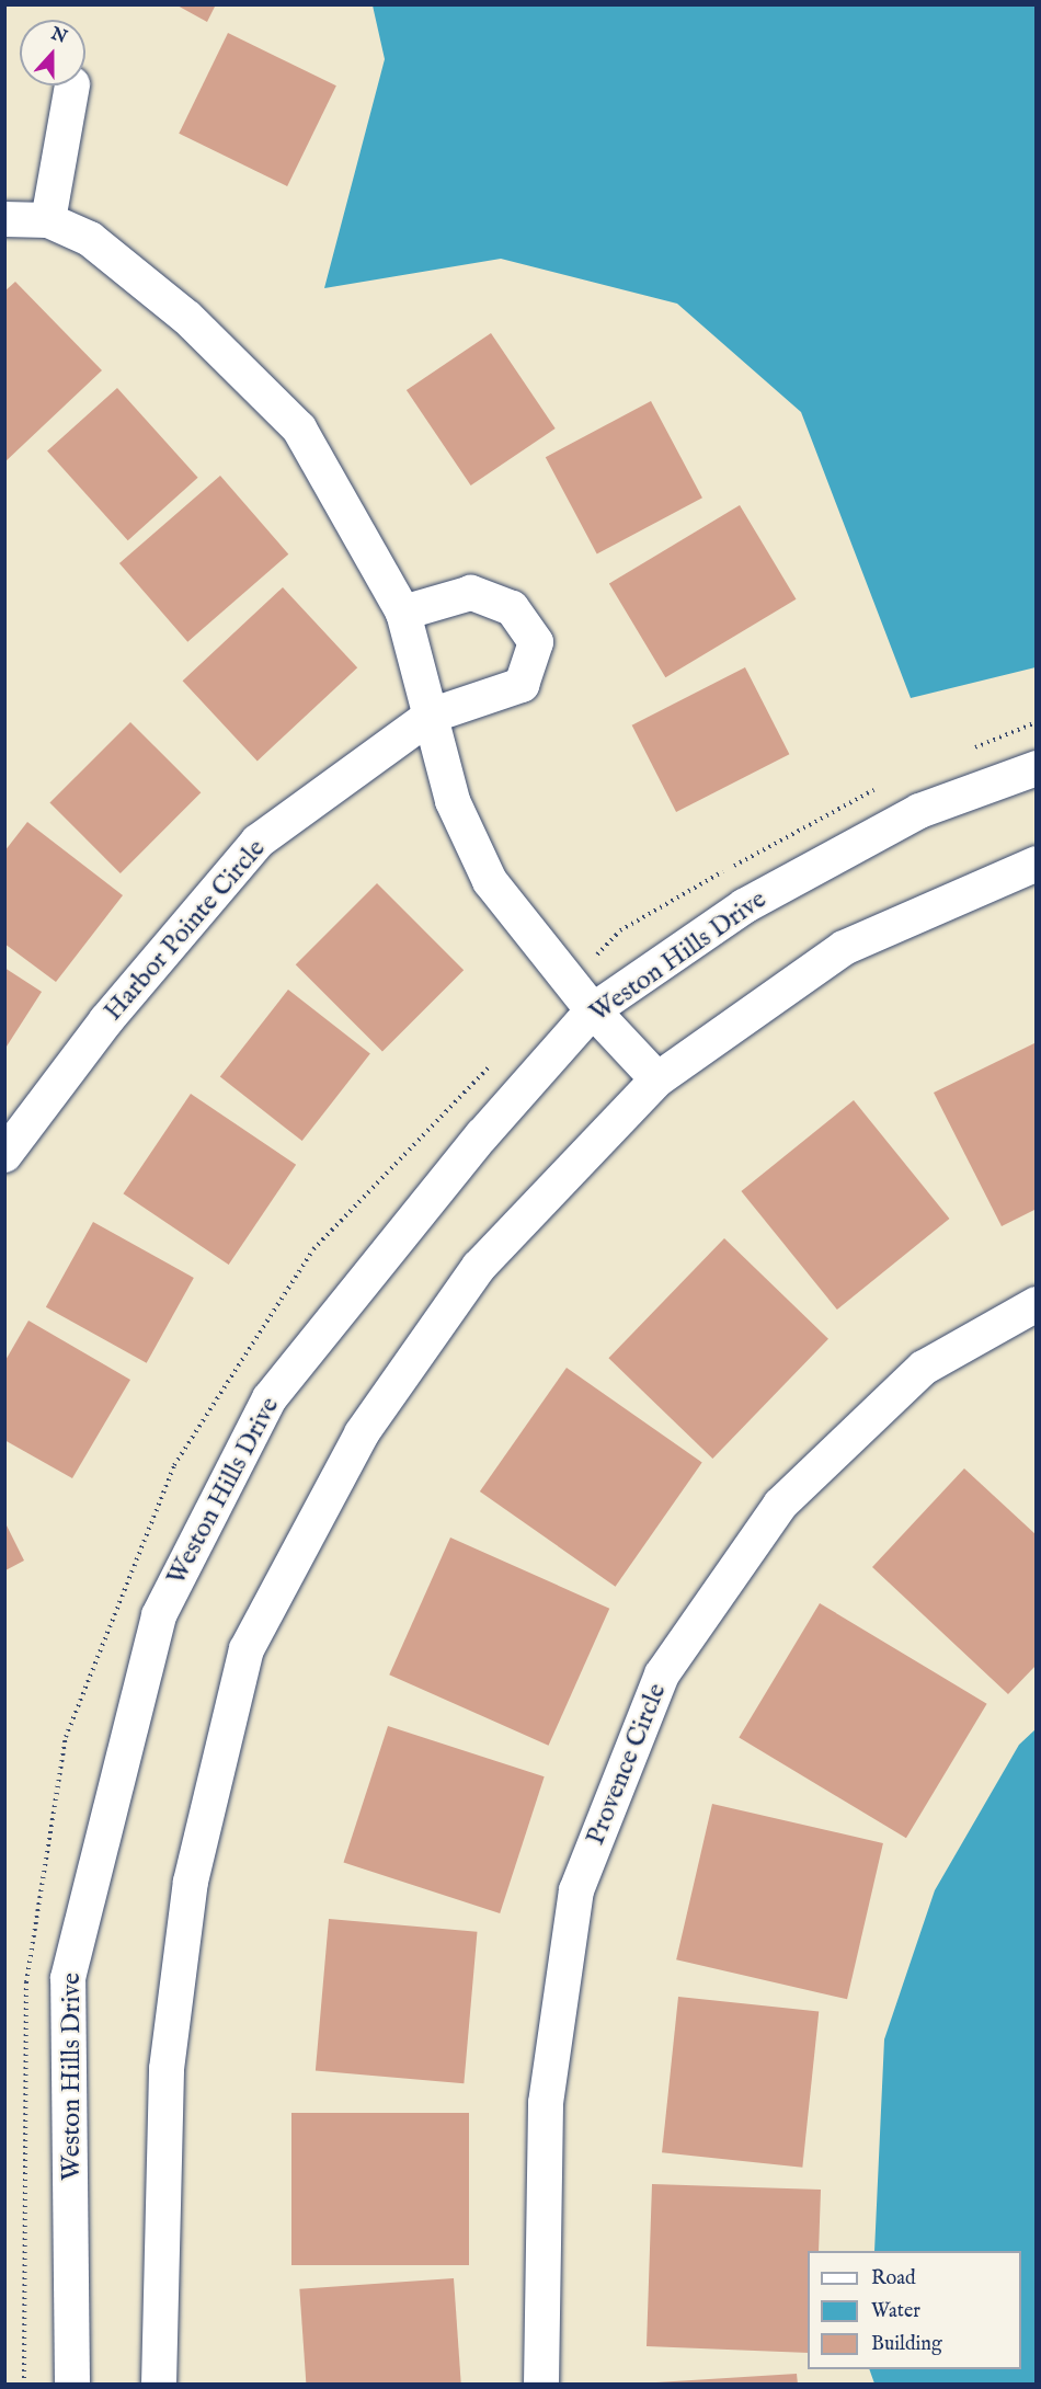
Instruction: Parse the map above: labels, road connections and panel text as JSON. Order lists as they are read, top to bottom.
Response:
{
  "streets": {
    "street": ["Harbor Pointe Circle", "Weston Hills Drive", "Provence Circle"]
  },
  "legend": ["Road", "Water", "Building"],
  "north": "top"
}
